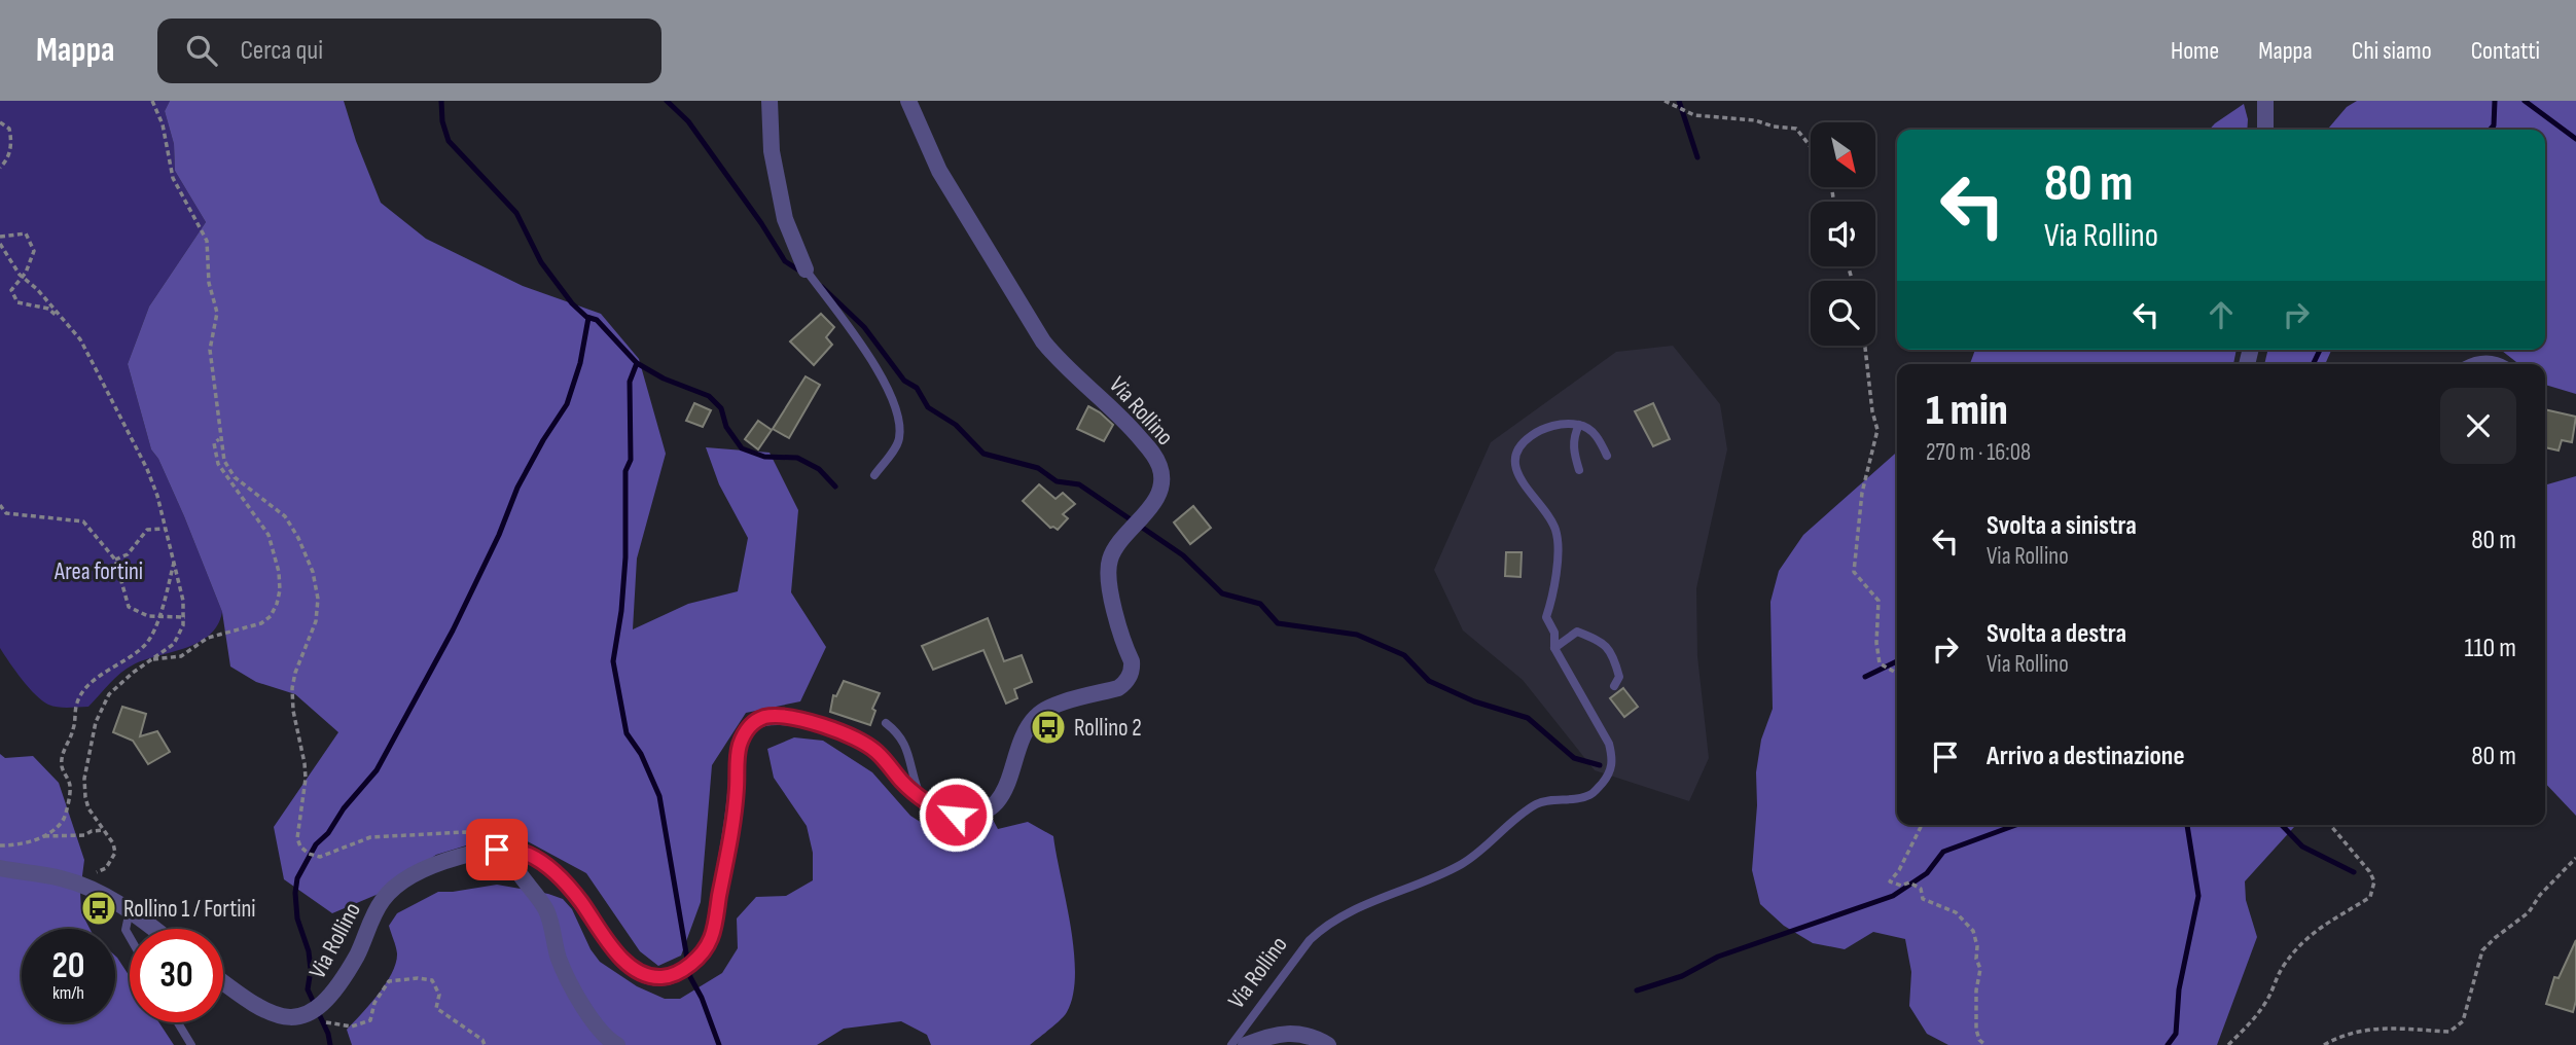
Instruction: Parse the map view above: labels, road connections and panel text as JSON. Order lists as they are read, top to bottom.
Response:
{
  "streets": {
    "street": ["Via Rollino"]
  },
  "parks": ["Area fortini"],
  "places": {
    "bus stop": ["Rollino 2", "Rollino 1 / Fortini"]
  },
  "north": "bottom right",
  "page": {
    "header": "Mappa",
    "search": "Cerca qui",
    "nav": [
      "Home",
      "Mappa",
      "Chi siamo",
      "Contatti"
    ],
    "turn": ["80 m", "Via Rollino"],
    "heading": ["1 min", "270 m · 16:08"],
    "list": [
      {
        "name": "Svolta a sinistra",
        "note": "Via Rollino",
        "value": "80 m"
      },
      {
        "name": "Svolta a destra",
        "note": "Via Rollino",
        "value": "110 m"
      },
      {
        "name": "Arrivo a destinazione",
        "value": "80 m"
      }
    ],
    "speed": "20 km/h",
    "limit": "30"
  }
}
